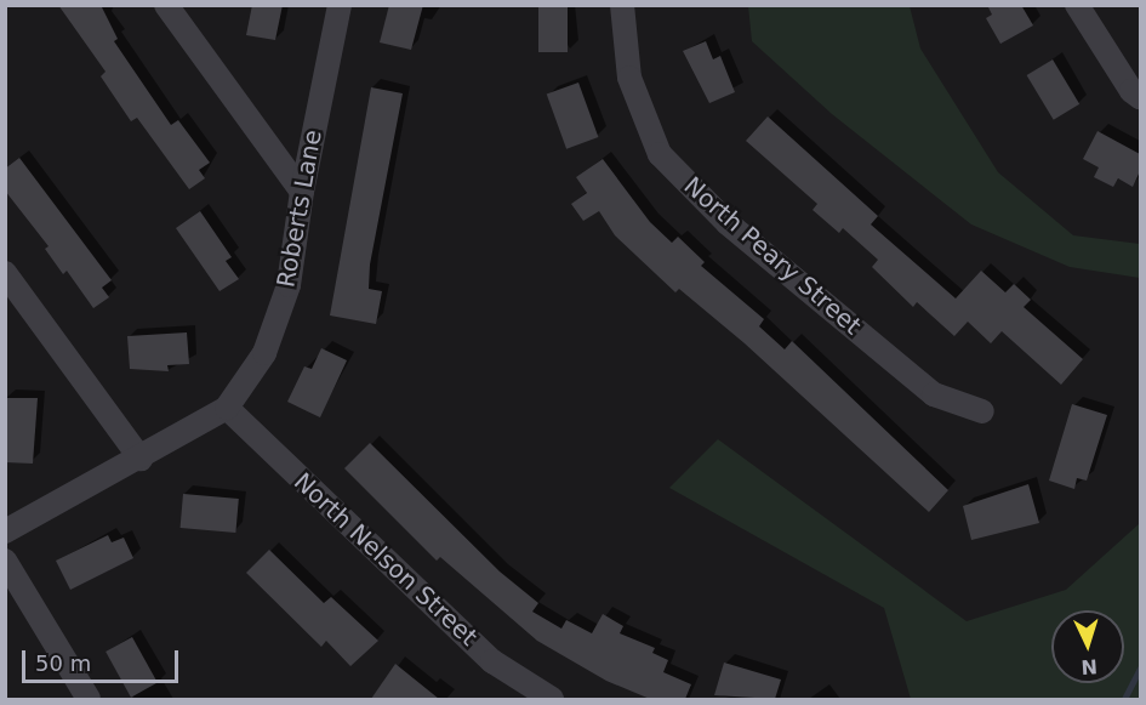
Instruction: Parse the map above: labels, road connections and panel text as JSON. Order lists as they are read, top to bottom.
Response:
{
  "streets": {
    "street": ["Roberts Lane", "North Peary Street", "North Nelson Street"]
  },
  "crossings": [
    ["Roberts Lane", "North Nelson Street"]
  ],
  "scale_bar": "50 m",
  "north": "bottom"
}
